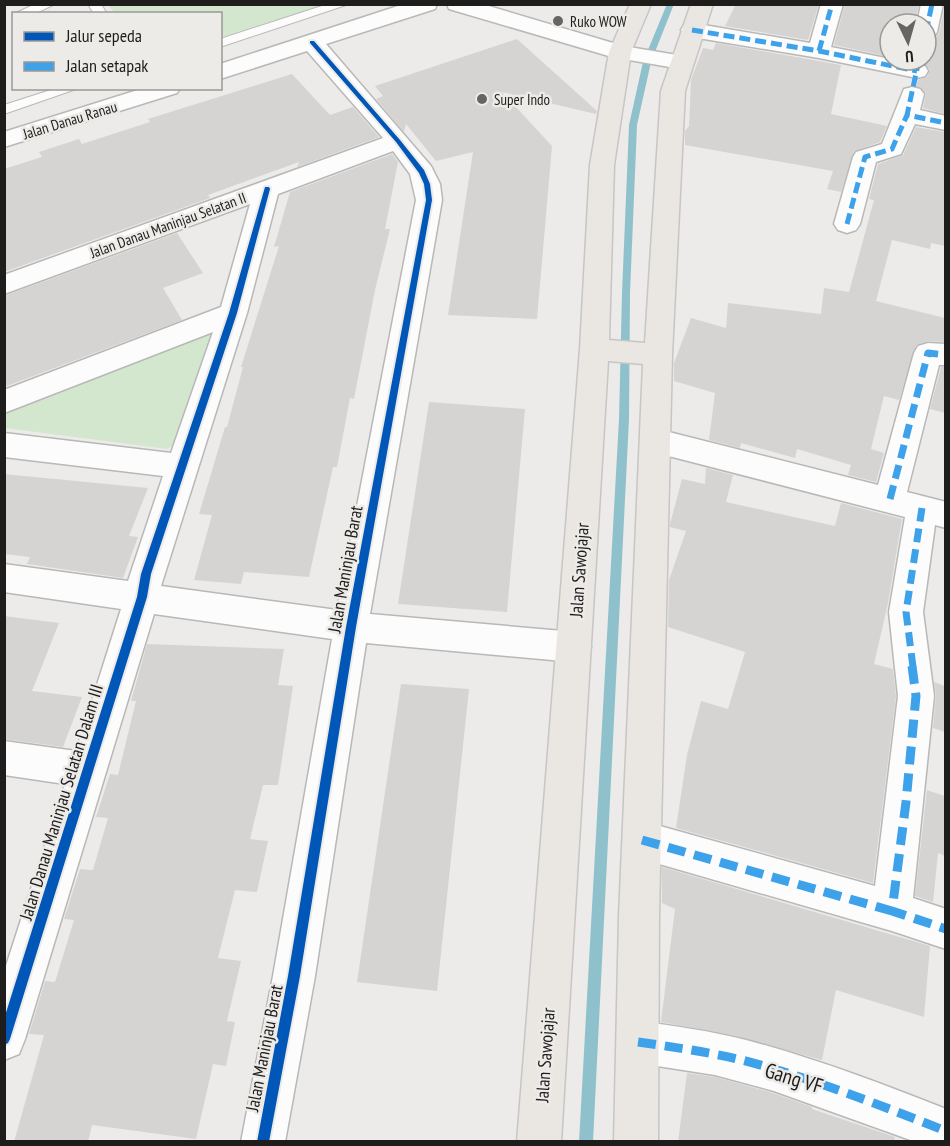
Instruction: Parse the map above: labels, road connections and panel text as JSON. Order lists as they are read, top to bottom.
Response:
{
  "streets": {
    "main road": ["Jalan Sawojajar"],
    "street": [
      "Jalan Danau Ranau",
      "Jalan Danau Maninjau Selatan II",
      "Jalan Maninjau Barat",
      "Jalan Danau Maninjau Selatan Dalam III",
      "Gang VF"
    ]
  },
  "crossings": [
    ["Jalan Danau Maninjau Selatan II", "Jalan Maninjau Barat"],
    ["Jalan Danau Maninjau Selatan II", "Jalan Danau Maninjau Selatan Dalam III"],
    ["Jalan Sawojajar", "Gang VF"]
  ],
  "places": ["Ruko WOW", "Super Indo"],
  "legend": ["Jalur sepeda", "Jalan setapak"],
  "north": "bottom"
}
